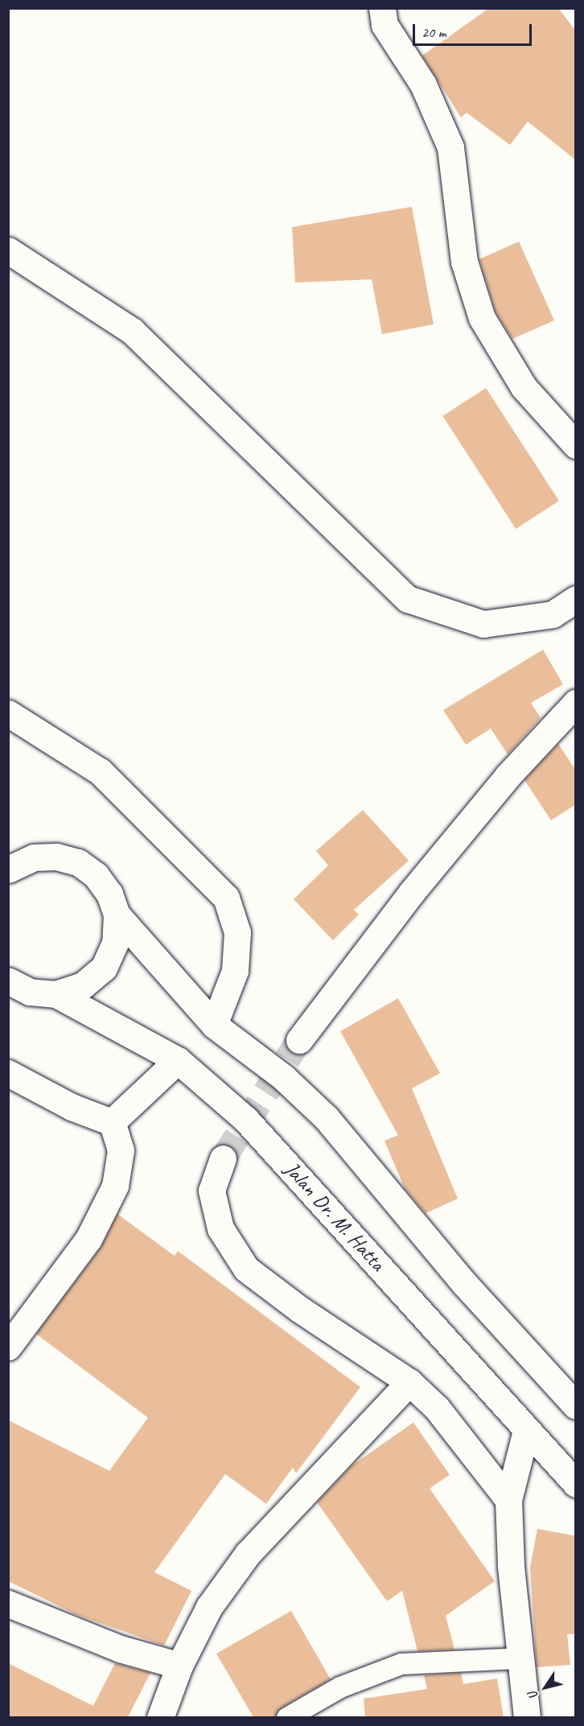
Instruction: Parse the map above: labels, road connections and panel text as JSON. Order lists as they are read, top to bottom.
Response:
{
  "streets": {
    "street": ["Jalan Dr. M. Hatta"]
  },
  "scale_bar": "20 m",
  "north": "bottom left"
}
